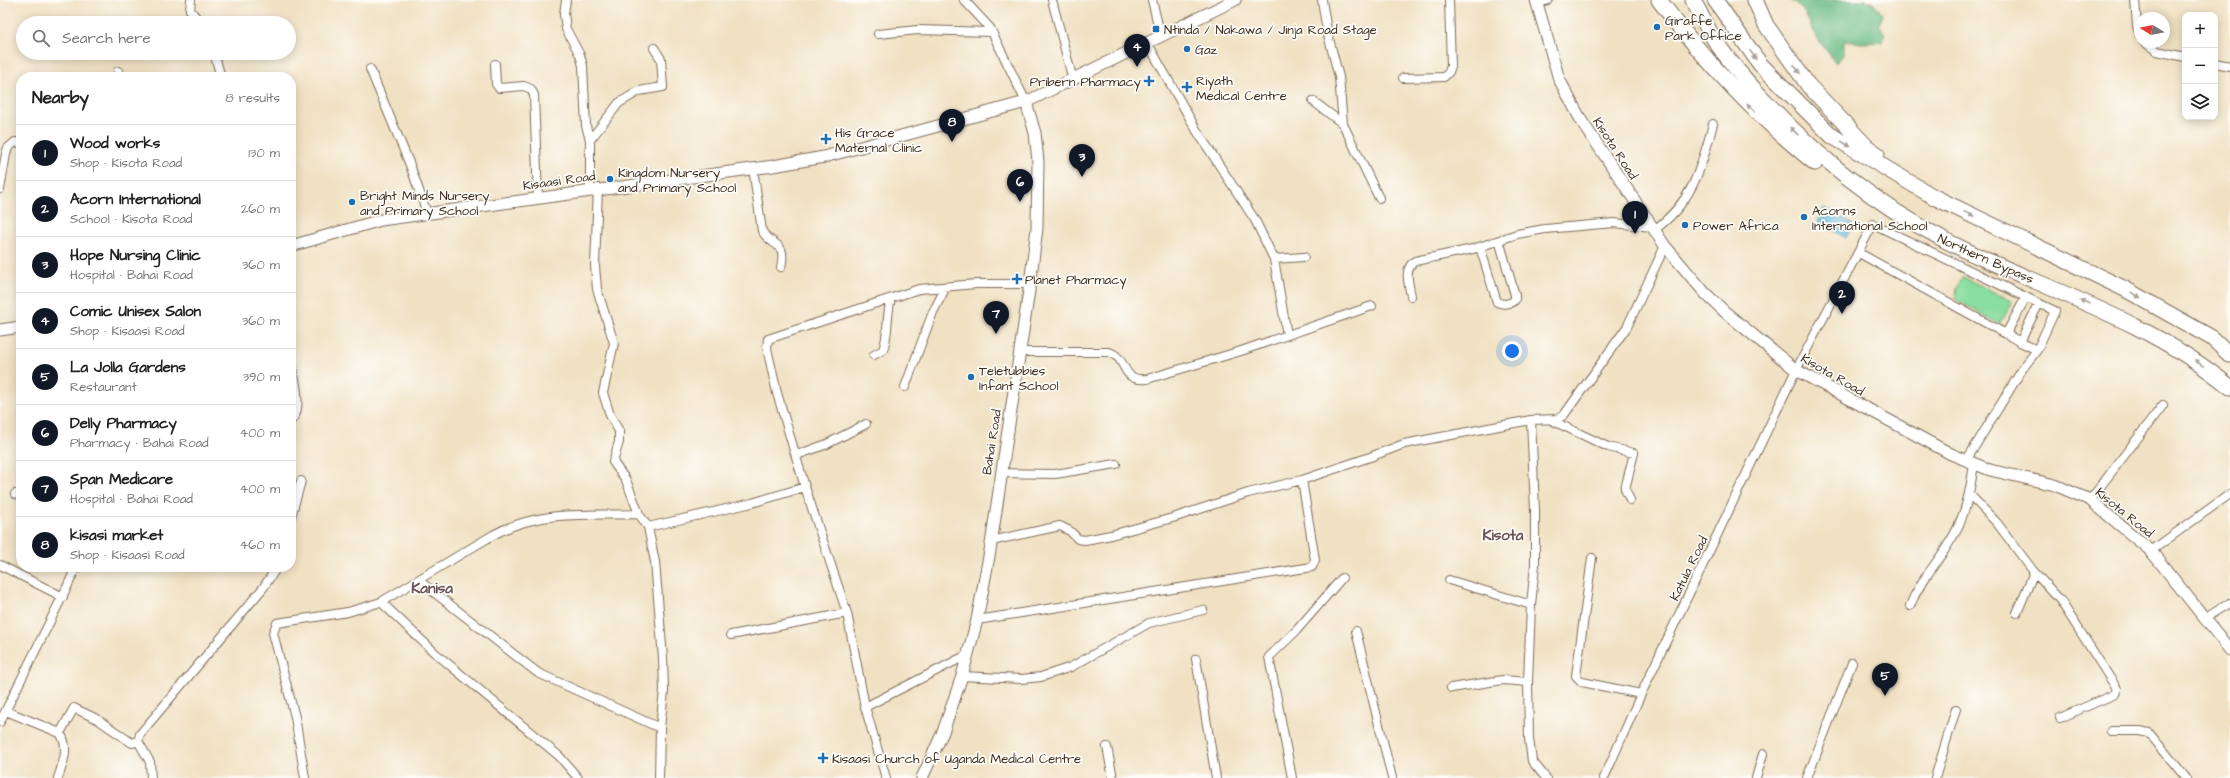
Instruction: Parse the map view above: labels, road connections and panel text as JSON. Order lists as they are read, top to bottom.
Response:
{
  "streets": {
    "highway": ["Northern Bypass"],
    "street": [
      "Kisota Road",
      "Kisaasi Road",
      "Bahai Road",
      "Katula Road"
    ]
  },
  "crossings": [
    ["Kisota Road", "Katula Road"],
    ["Kisaasi Road", "Bahai Road"]
  ],
  "districts": ["Kisota", "Kanisa"],
  "places": {
    "other": [
      "Giraffe Park Office",
      "Gaz",
      "Kingdom Nursery and Primary School",
      "Bright Minds Nursery and Primary School",
      "Acorns International School",
      "Power Africa",
      "Teletubbies Infant School"
    ],
    "transit": ["Ntinda / Nakawa / Jinja Road Stage"],
    "health": [
      "Pribern Pharmacy",
      "Riyath Medical Centre",
      "His Grace Maternal Clinic",
      "Planet Pharmacy",
      "Kisaasi Church of Uganda Medical Centre"
    ]
  },
  "north": "left",
  "page": {
    "map_buttons": ["+", "−"],
    "search": "Search here",
    "pins": [
      "4",
      "8",
      "3",
      "6",
      "1",
      "2",
      "7",
      "5"
    ],
    "heading": ["Nearby", "8 results"],
    "list": [
      {
        "mark": "1",
        "name": "Wood works",
        "note": "Shop · Kisota Road",
        "value": "130 m"
      },
      {
        "mark": "2",
        "name": "Acorn International",
        "note": "School · Kisota Road",
        "value": "260 m"
      },
      {
        "mark": "3",
        "name": "Hope Nursing Clinic",
        "note": "Hospital · Bahai Road",
        "value": "360 m"
      },
      {
        "mark": "4",
        "name": "Comic Unisex Salon",
        "note": "Shop · Kisaasi Road",
        "value": "360 m"
      },
      {
        "mark": "5",
        "name": "La Jolla Gardens",
        "note": "Restaurant",
        "value": "390 m"
      },
      {
        "mark": "6",
        "name": "Delly Pharmacy",
        "note": "Pharmacy · Bahai Road",
        "value": "400 m"
      },
      {
        "mark": "7",
        "name": "Span Medicare",
        "note": "Hospital · Bahai Road",
        "value": "400 m"
      },
      {
        "mark": "8",
        "name": "kisasi market",
        "note": "Shop · Kisaasi Road",
        "value": "460 m"
      }
    ]
  }
}
